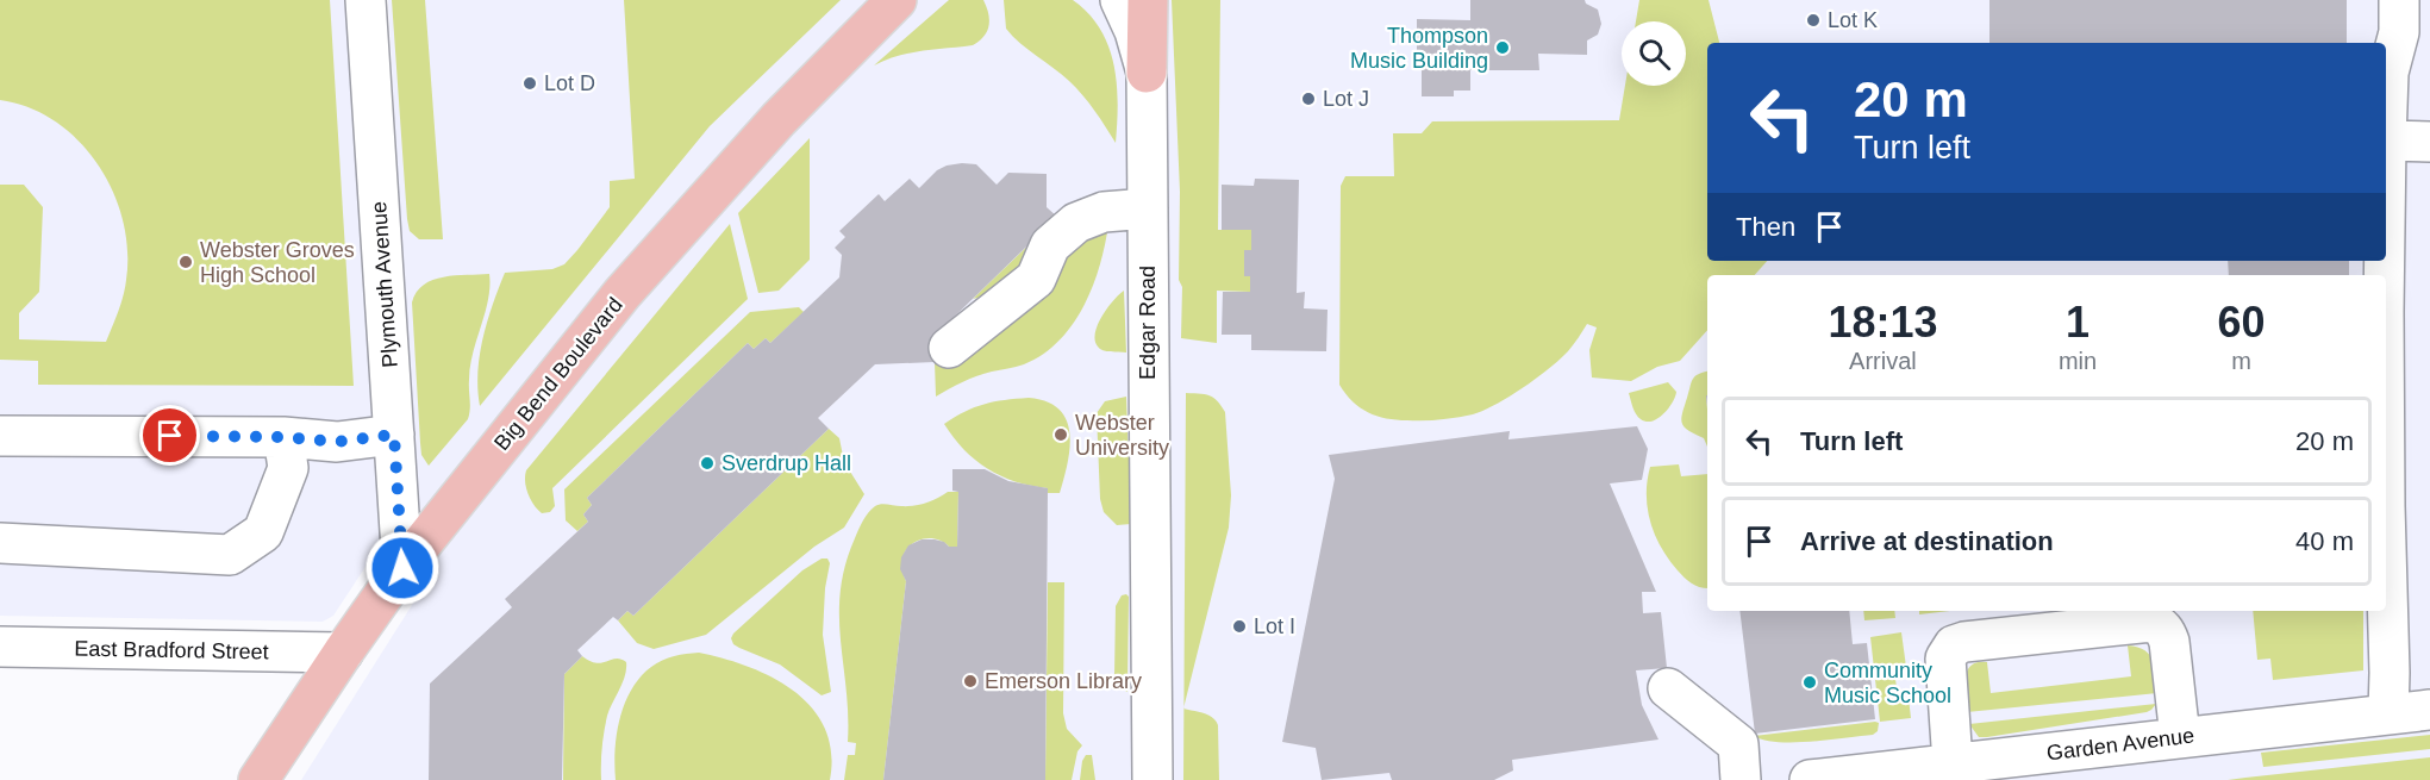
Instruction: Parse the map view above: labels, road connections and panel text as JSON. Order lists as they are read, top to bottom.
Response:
{
  "streets": {
    "main road": ["Big Bend Boulevard"],
    "street": [
      "Plymouth Avenue",
      "Edgar Road",
      "East Bradford Street",
      "Garden Avenue"
    ]
  },
  "crossings": [
    ["Plymouth Avenue", "Big Bend Boulevard"],
    ["Big Bend Boulevard", "East Bradford Street"]
  ],
  "places": [
    "Lot K",
    "Thompson Music Building",
    "Lot D",
    "Lot J",
    "Webster Groves High School",
    "Webster University",
    "Sverdrup Hall",
    "Lot I",
    "Emerson Library",
    "Community Music School"
  ],
  "page": {
    "turn": ["20 m", "Turn left"],
    "then": "Then",
    "eta": [
      "18:13",
      "Arrival",
      "1",
      "min",
      "60",
      "m"
    ],
    "list": [
      {
        "name": "Turn left",
        "value": "20 m"
      },
      {
        "name": "Arrive at destination",
        "value": "40 m"
      }
    ]
  }
}
